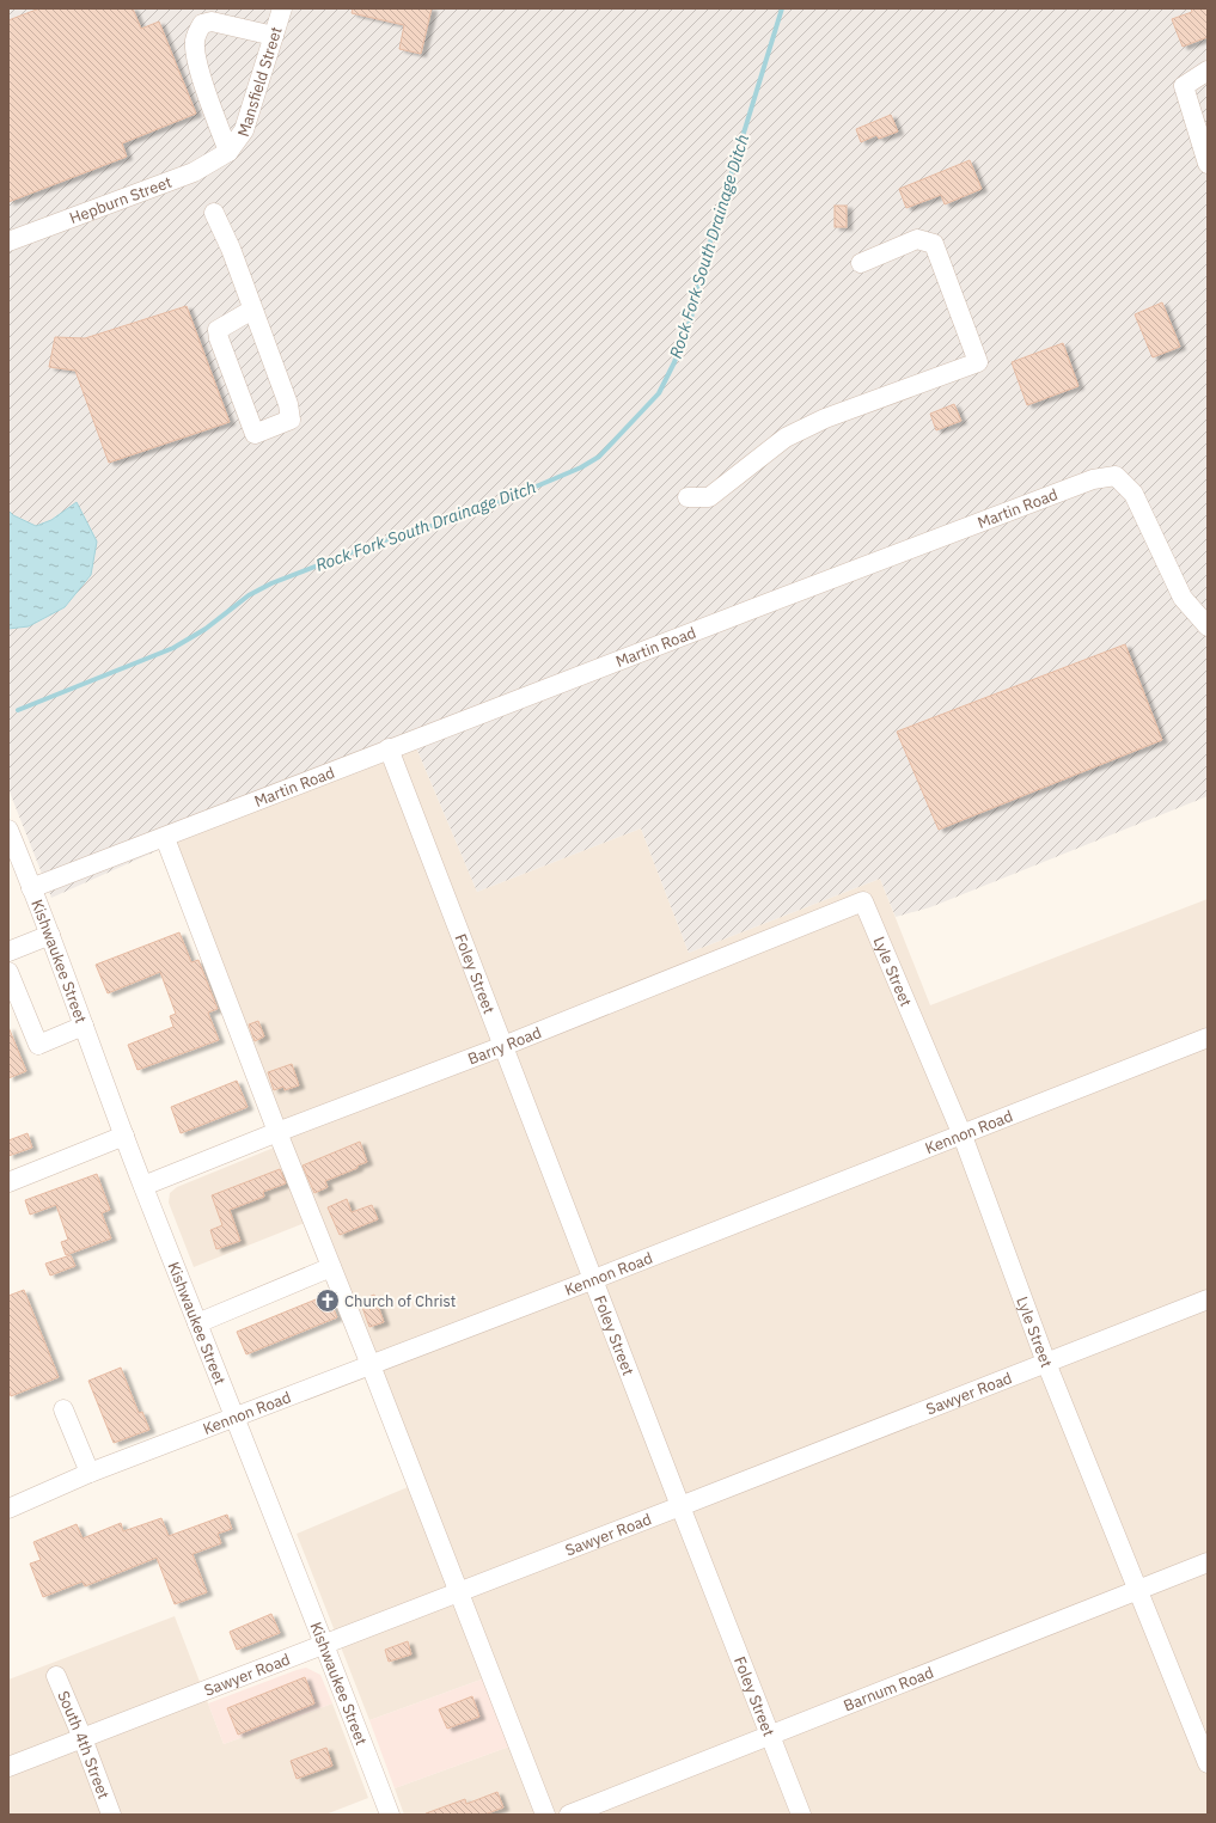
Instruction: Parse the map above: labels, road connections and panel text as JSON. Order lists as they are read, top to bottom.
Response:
{
  "streets": {
    "street": [
      "Mansfield Street",
      "Hepburn Street",
      "Martin Road",
      "Kishwaukee Street",
      "Lyle Street",
      "Foley Street",
      "Barry Road",
      "Kennon Road",
      "Sawyer Road",
      "Barnum Road",
      "South 4th Street"
    ]
  },
  "crossings": [
    ["Mansfield Street", "Hepburn Street"],
    ["Martin Road", "Kishwaukee Street"],
    ["Martin Road", "Foley Street"],
    ["Kishwaukee Street", "Barry Road"],
    ["Kishwaukee Street", "Kennon Road"],
    ["Kishwaukee Street", "Sawyer Road"],
    ["Lyle Street", "Barry Road"],
    ["Lyle Street", "Kennon Road"],
    ["Lyle Street", "Sawyer Road"],
    ["Lyle Street", "Barnum Road"],
    ["Foley Street", "Barry Road"],
    ["Foley Street", "Kennon Road"],
    ["Foley Street", "Sawyer Road"],
    ["Foley Street", "Barnum Road"],
    ["Sawyer Road", "South 4th Street"]
  ],
  "water": ["Rock Fork South Drainage Ditch"],
  "places": {
    "church": ["Church of Christ"]
  }
}
